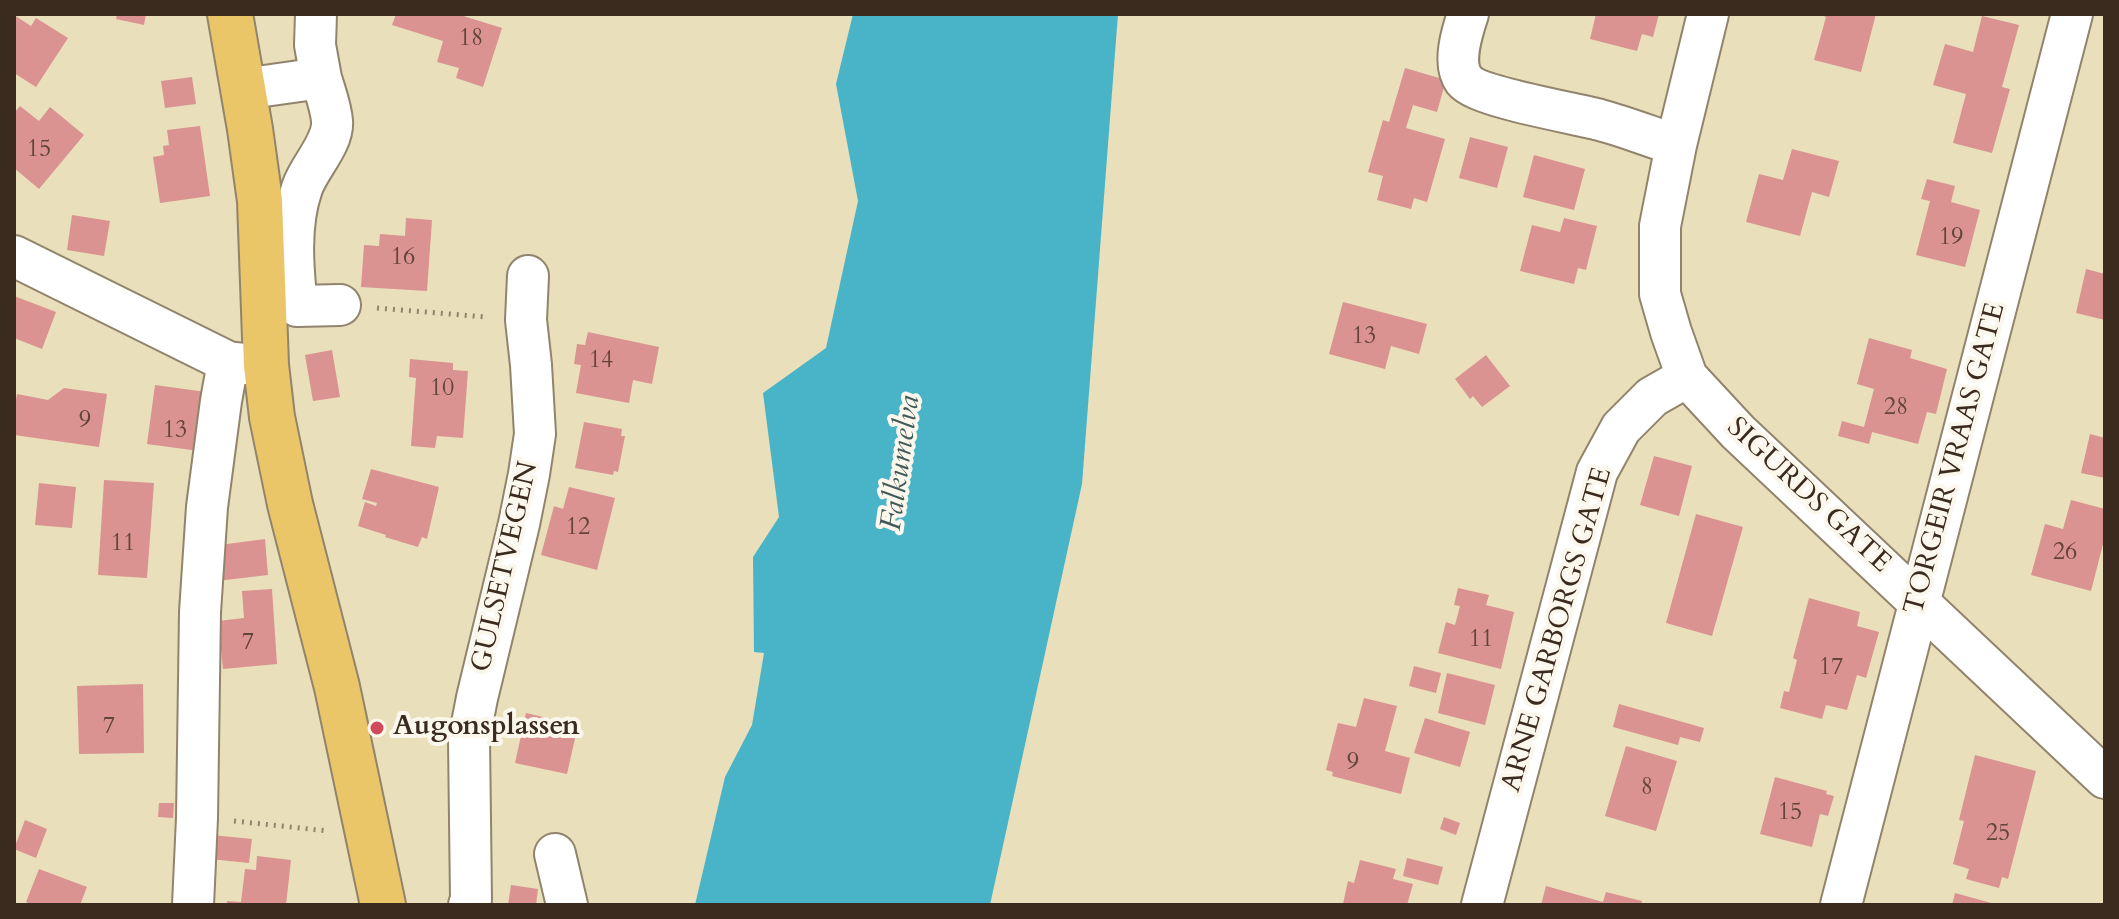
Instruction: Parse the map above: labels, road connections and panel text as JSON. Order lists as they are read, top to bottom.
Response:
{
  "streets": {
    "street": [
      "TORGEIR VRAAS GATE",
      "SIGURDS GATE",
      "GULSETVEGEN",
      "ARNE GARBORGS GATE"
    ]
  },
  "crossings": [
    ["TORGEIR VRAAS GATE", "SIGURDS GATE"],
    ["SIGURDS GATE", "ARNE GARBORGS GATE"]
  ],
  "water": ["Falkumelva"],
  "places": ["Augonsplassen"],
  "house_numbers": [
    "18",
    "15",
    "19",
    "16",
    "13",
    "14",
    "10",
    "28",
    "9",
    "13",
    "12",
    "11",
    "26",
    "11",
    "7",
    "17",
    "7",
    "9",
    "8",
    "15",
    "25"
  ]
}
